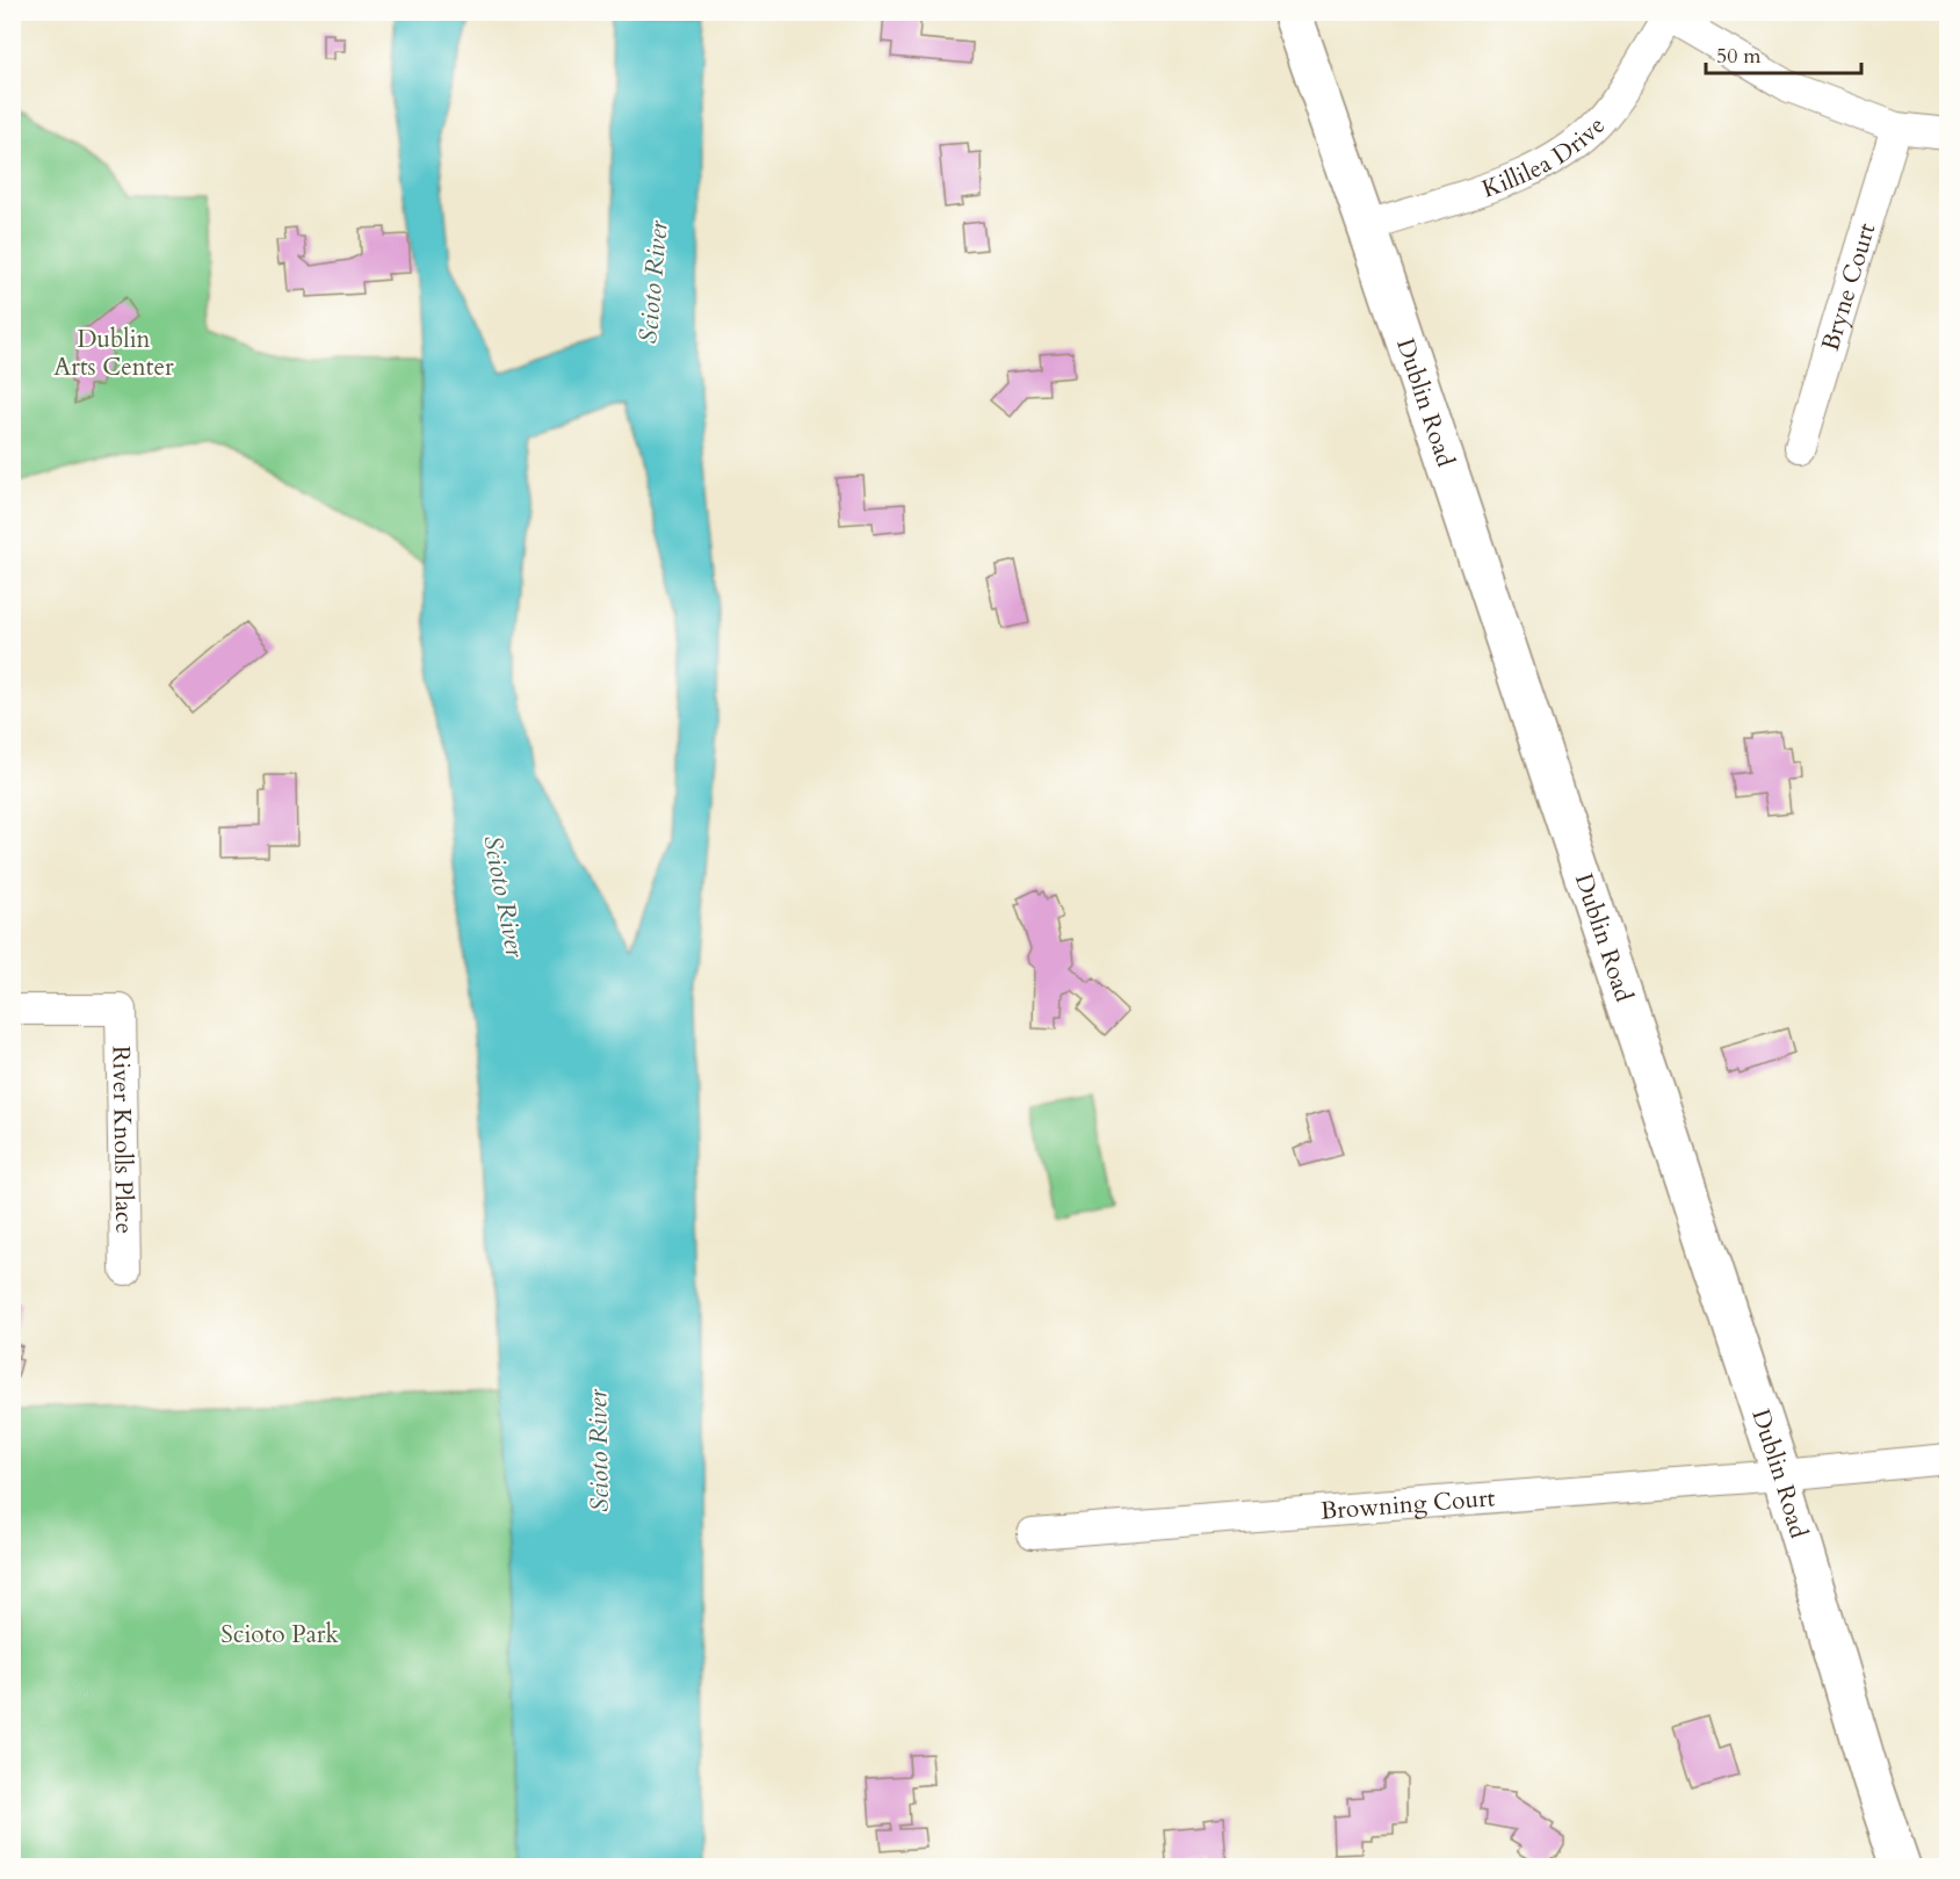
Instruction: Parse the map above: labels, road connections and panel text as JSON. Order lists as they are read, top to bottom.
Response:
{
  "streets": {
    "main road": ["Dublin Road"],
    "street": [
      "Killilea Drive",
      "Bryne Court",
      "River Knolls Place",
      "Browning Court"
    ]
  },
  "crossings": [
    ["Killilea Drive", "Dublin Road"],
    ["Dublin Road", "Browning Court"]
  ],
  "water": ["Scioto River"],
  "parks": ["Dublin Arts Center", "Scioto Park"],
  "scale_bar": "50 m"
}
